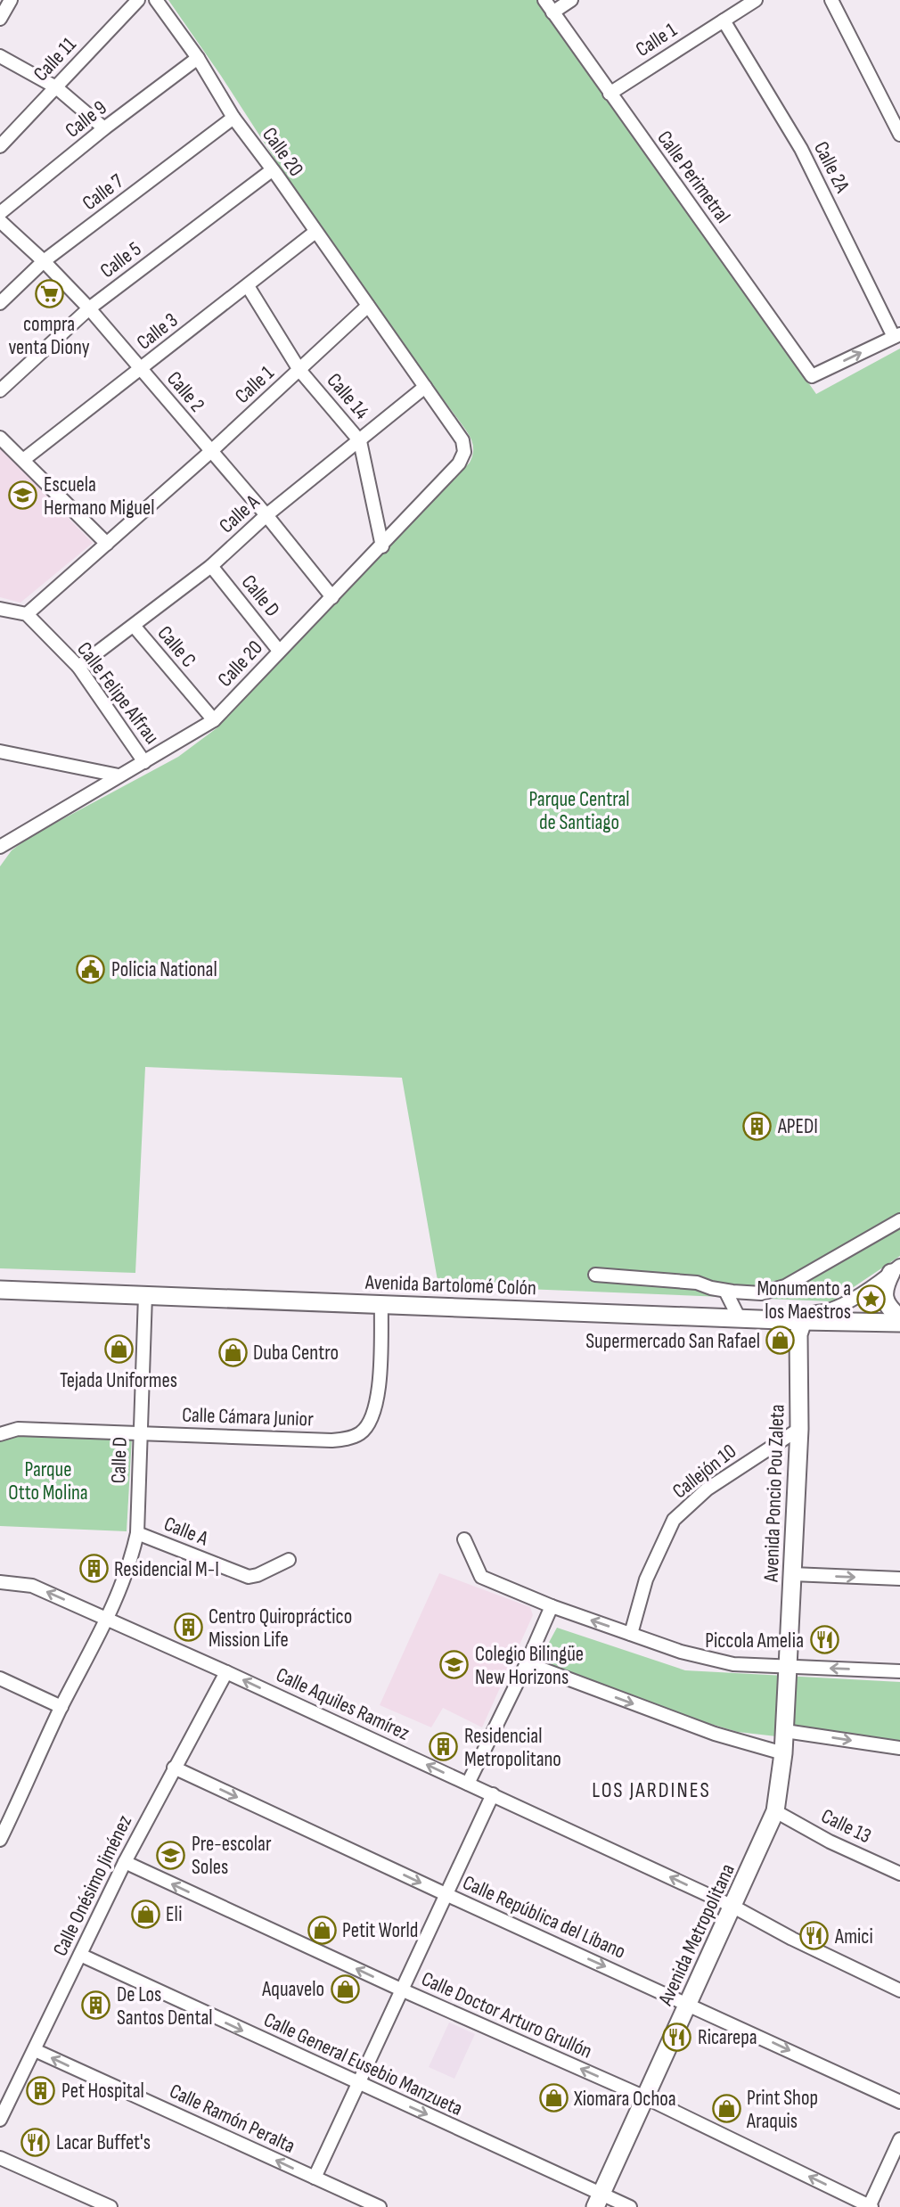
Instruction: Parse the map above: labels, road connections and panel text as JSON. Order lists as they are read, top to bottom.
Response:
{
  "streets": {
    "main road": ["Avenida Bartolomé Colón", "Avenida Poncio Pou Zaleta", "Avenida Metropolitana"],
    "street": [
      "Calle 1",
      "Calle 11",
      "Calle 9",
      "Calle 20",
      "Calle 2A",
      "Calle Perimetral",
      "Calle 7",
      "Calle 5",
      "Calle 3",
      "Calle 2",
      "Calle 14",
      "Calle A",
      "Calle D",
      "Calle C",
      "Calle Felipe Alfrau",
      "Calle Cámara Junior",
      "Callejón 10",
      "Calle Aquiles Ramírez",
      "Calle 13",
      "Calle Onésimo Jiménez",
      "Calle República del Líbano",
      "Calle Doctor Arturo Grullón",
      "Calle General Eusebio Manzueta",
      "Calle Ramón Peralta"
    ]
  },
  "crossings": [
    ["Calle 1", "Calle 20"],
    ["Calle 1", "Calle 2A"],
    ["Calle 1", "Calle Perimetral"],
    ["Calle 1", "Calle 2"],
    ["Calle 1", "Calle 14"],
    ["Calle 1", "Calle Felipe Alfrau"],
    ["Calle 9", "Calle 20"],
    ["Calle 20", "Calle 7"],
    ["Calle 20", "Calle 5"],
    ["Calle 20", "Calle 3"],
    ["Calle 20", "Calle 2"],
    ["Calle 20", "Calle 14"],
    ["Calle 20", "Calle A"],
    ["Calle 20", "Calle D"],
    ["Calle 20", "Calle C"],
    ["Calle 20", "Calle Felipe Alfrau"],
    ["Calle 2A", "Calle Perimetral"],
    ["Calle 7", "Calle 2"],
    ["Calle 5", "Calle 2"],
    ["Calle 3", "Calle 2"],
    ["Calle 3", "Calle 14"],
    ["Calle 2", "Calle A"],
    ["Calle 14", "Calle A"],
    ["Calle A", "Calle D"],
    ["Calle A", "Calle C"],
    ["Calle A", "Calle Felipe Alfrau"],
    ["Calle D", "Avenida Bartolomé Colón"],
    ["Calle D", "Calle Cámara Junior"],
    ["Calle D", "Calle Aquiles Ramírez"],
    ["Avenida Bartolomé Colón", "Calle Cámara Junior"],
    ["Avenida Bartolomé Colón", "Avenida Poncio Pou Zaleta"],
    ["Callejón 10", "Avenida Poncio Pou Zaleta"],
    ["Avenida Poncio Pou Zaleta", "Avenida Metropolitana"],
    ["Calle Aquiles Ramírez", "Calle Onésimo Jiménez"],
    ["Calle Aquiles Ramírez", "Avenida Metropolitana"],
    ["Calle 13", "Avenida Metropolitana"],
    ["Calle Onésimo Jiménez", "Calle República del Líbano"],
    ["Calle Onésimo Jiménez", "Calle Doctor Arturo Grullón"],
    ["Calle Onésimo Jiménez", "Calle General Eusebio Manzueta"],
    ["Calle Onésimo Jiménez", "Calle Ramón Peralta"],
    ["Calle República del Líbano", "Avenida Metropolitana"],
    ["Avenida Metropolitana", "Calle Doctor Arturo Grullón"],
    ["Avenida Metropolitana", "Calle General Eusebio Manzueta"]
  ],
  "one_way": [
    "Calle Perimetral",
    "Calle Aquiles Ramírez",
    "Calle República del Líbano",
    "Calle Doctor Arturo Grullón",
    "Calle General Eusebio Manzueta"
  ],
  "districts": ["LOS JARDINES"],
  "parks": ["Parque Central de Santiago", "Parque Otto Molina"],
  "places": {
    "supermarket": ["compra venta Diony"],
    "school or university": ["Escuela Hermano Miguel", "Colegio Bilingüe New Horizons", "Pre-escolar Soles"],
    "public building": ["Policia National"],
    "building": [
      "APEDI",
      "Residencial M-I",
      "Centro Quiropráctico Mission Life",
      "Residencial Metropolitano",
      "De Los Santos Dental",
      "Pet Hospital"
    ],
    "place": ["Monumento a los Maestros"],
    "shop": [
      "Supermercado San Rafael",
      "Tejada Uniformes",
      "Duba Centro",
      "Eli",
      "Petit World",
      "Aquavelo",
      "Xiomara Ochoa",
      "Print Shop Araquis"
    ],
    "restaurant": [
      "Piccola Amelia",
      "Amici",
      "Ricarepa",
      "Lacar Buffet's"
    ]
  }
}
